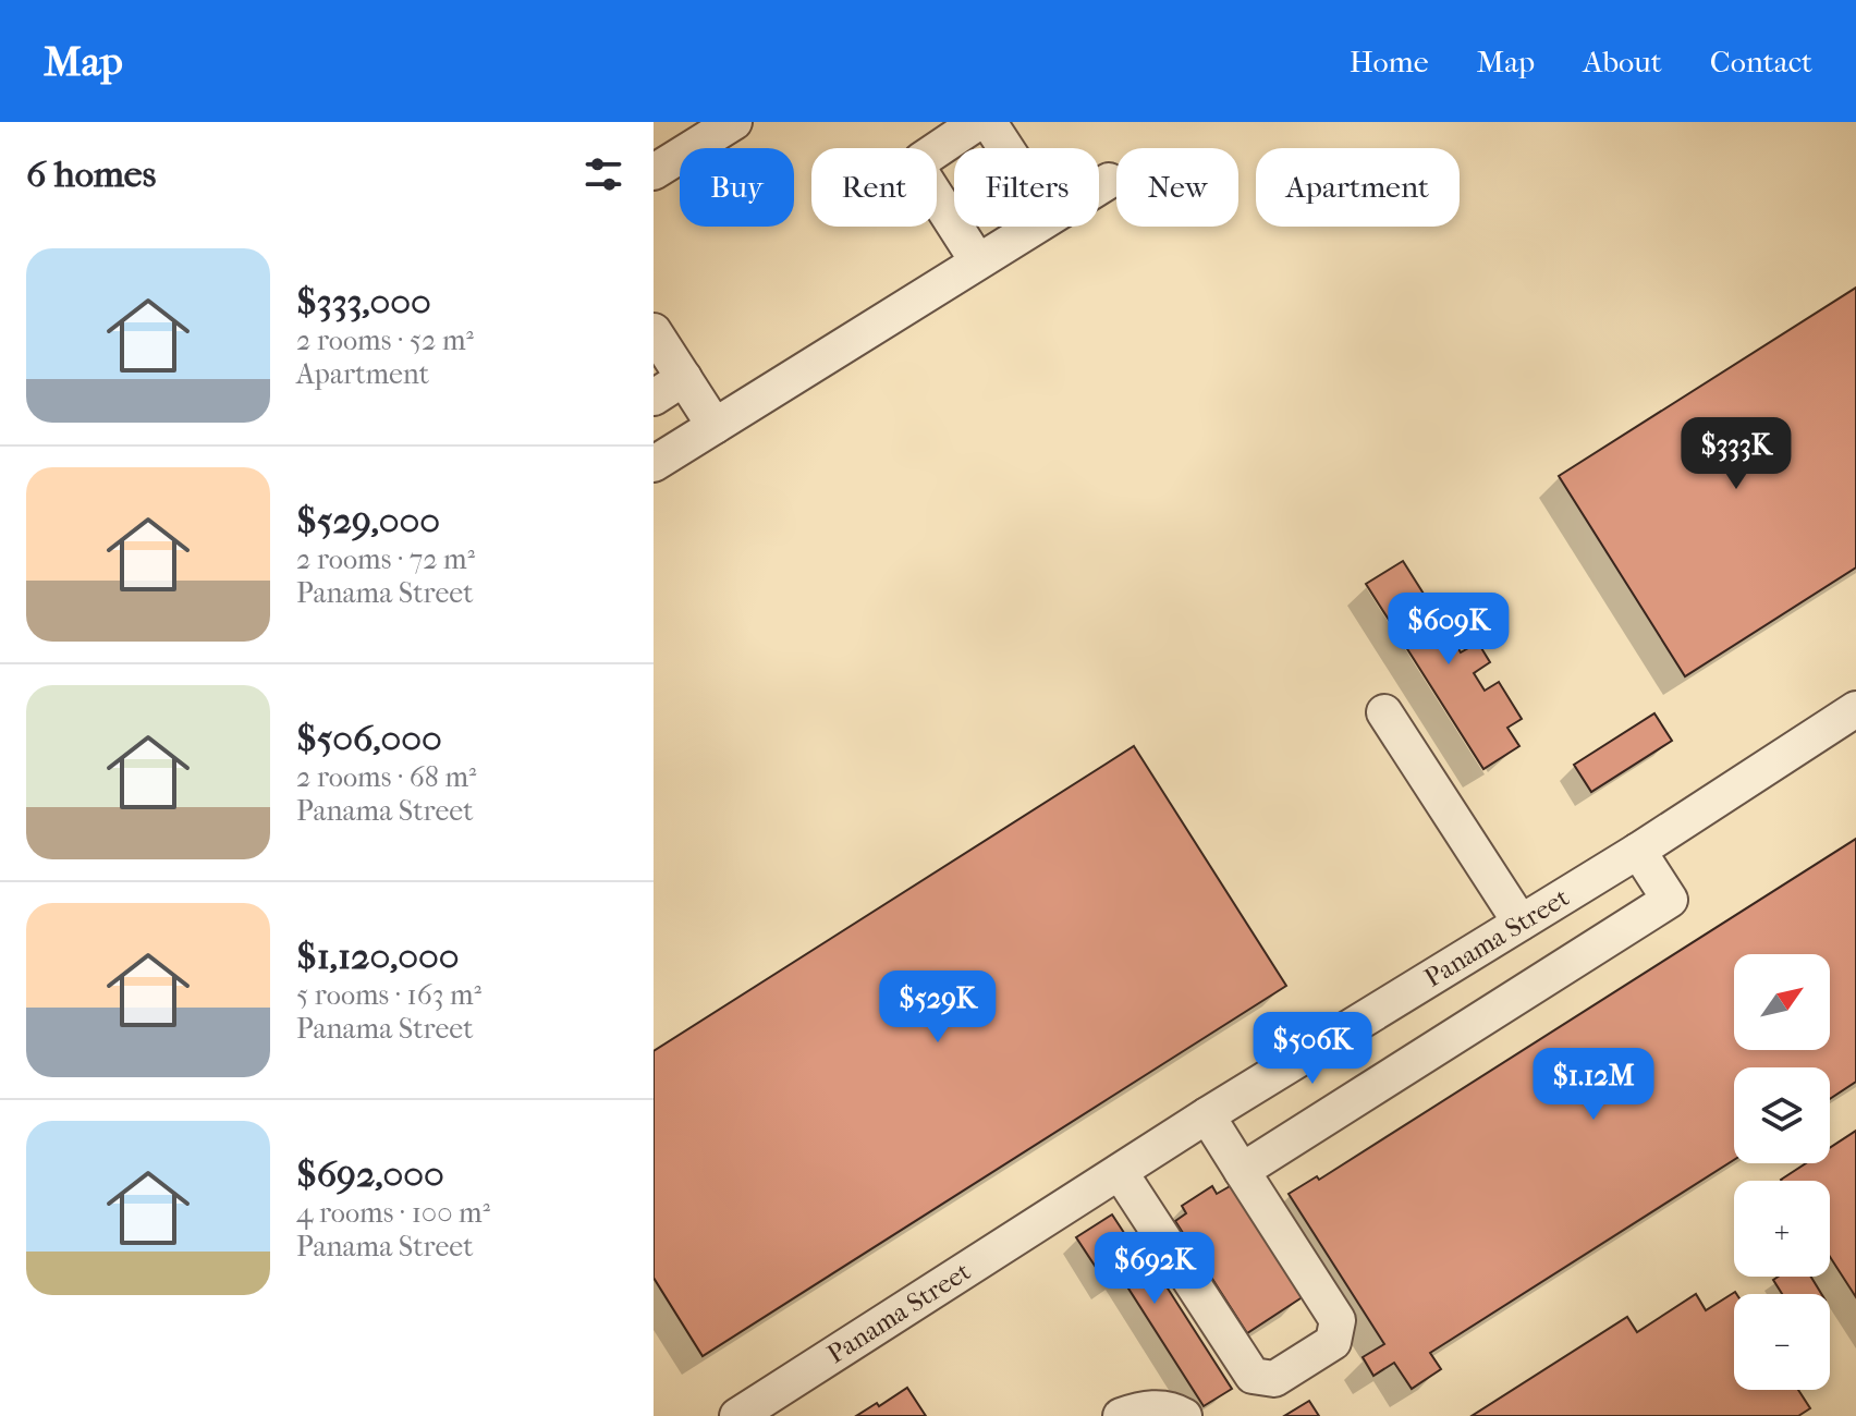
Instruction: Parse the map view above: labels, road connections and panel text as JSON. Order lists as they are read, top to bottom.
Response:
{
  "streets": {
    "street": ["Panama Street"]
  },
  "north": "top right",
  "page": {
    "header": "Map",
    "nav": [
      "Home",
      "Map",
      "About",
      "Contact"
    ],
    "heading": "6 homes",
    "chip": [
      "Buy",
      "Rent",
      "Filters",
      "New",
      "Apartment"
    ],
    "list": [
      {
        "name": "$333,000",
        "note": "2 rooms · 52 m² · Apartment"
      },
      {
        "name": "$529,000",
        "note": "2 rooms · 72 m² · Panama Street"
      },
      {
        "name": "$506,000",
        "note": "2 rooms · 68 m² · Panama Street"
      },
      {
        "name": "$1,120,000",
        "note": "5 rooms · 163 m² · Panama Street"
      },
      {
        "name": "$692,000",
        "note": "4 rooms · 100 m² · Panama Street"
      }
    ],
    "price": [
      "$333K",
      "$609K",
      "$529K",
      "$506K",
      "$1.12M",
      "$692K"
    ],
    "map_buttons": ["+", "−"]
  }
}
